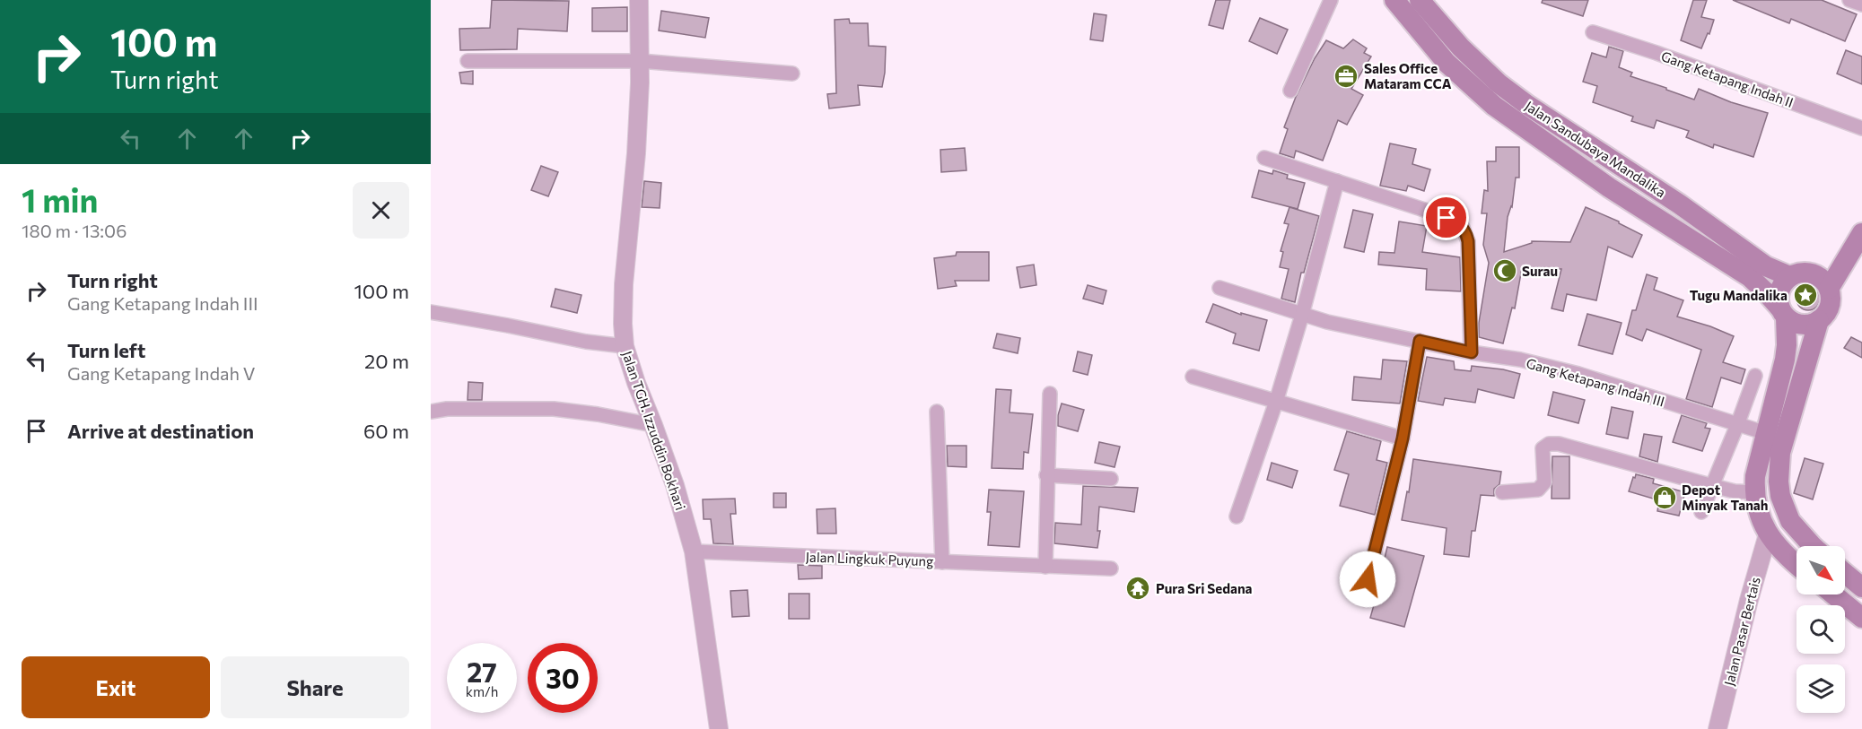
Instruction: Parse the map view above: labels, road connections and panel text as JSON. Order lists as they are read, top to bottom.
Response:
{
  "streets": {
    "main road": ["Jalan Sandubaya Mandalika"],
    "street": [
      "Gang Ketapang Indah II",
      "Gang Ketapang Indah III",
      "Jalan TGH. Izzuddin Bokhari",
      "Jalan Lingkuk Puyung",
      "Jalan Pasar Bertais"
    ]
  },
  "crossings": [
    ["Jalan TGH. Izzuddin Bokhari", "Jalan Lingkuk Puyung"]
  ],
  "places": {
    "office": ["Sales Office Mataram CCA"],
    "mosque": ["Surau"],
    "place": ["Tugu Mandalika"],
    "shop": ["Depot Minyak Tanah"],
    "temple": ["Pura Sri Sedana"]
  },
  "north": "bottom right",
  "page": {
    "turn": ["100 m", "Turn right"],
    "heading": ["1 min", "180 m · 13:06"],
    "list": [
      {
        "name": "Turn right",
        "note": "Gang Ketapang Indah III",
        "value": "100 m"
      },
      {
        "name": "Turn left",
        "note": "Gang Ketapang Indah V",
        "value": "20 m"
      },
      {
        "name": "Arrive at destination",
        "value": "60 m"
      }
    ],
    "speed": "27 km/h",
    "limit": "30",
    "buttons": ["Exit", "Share"]
  }
}
